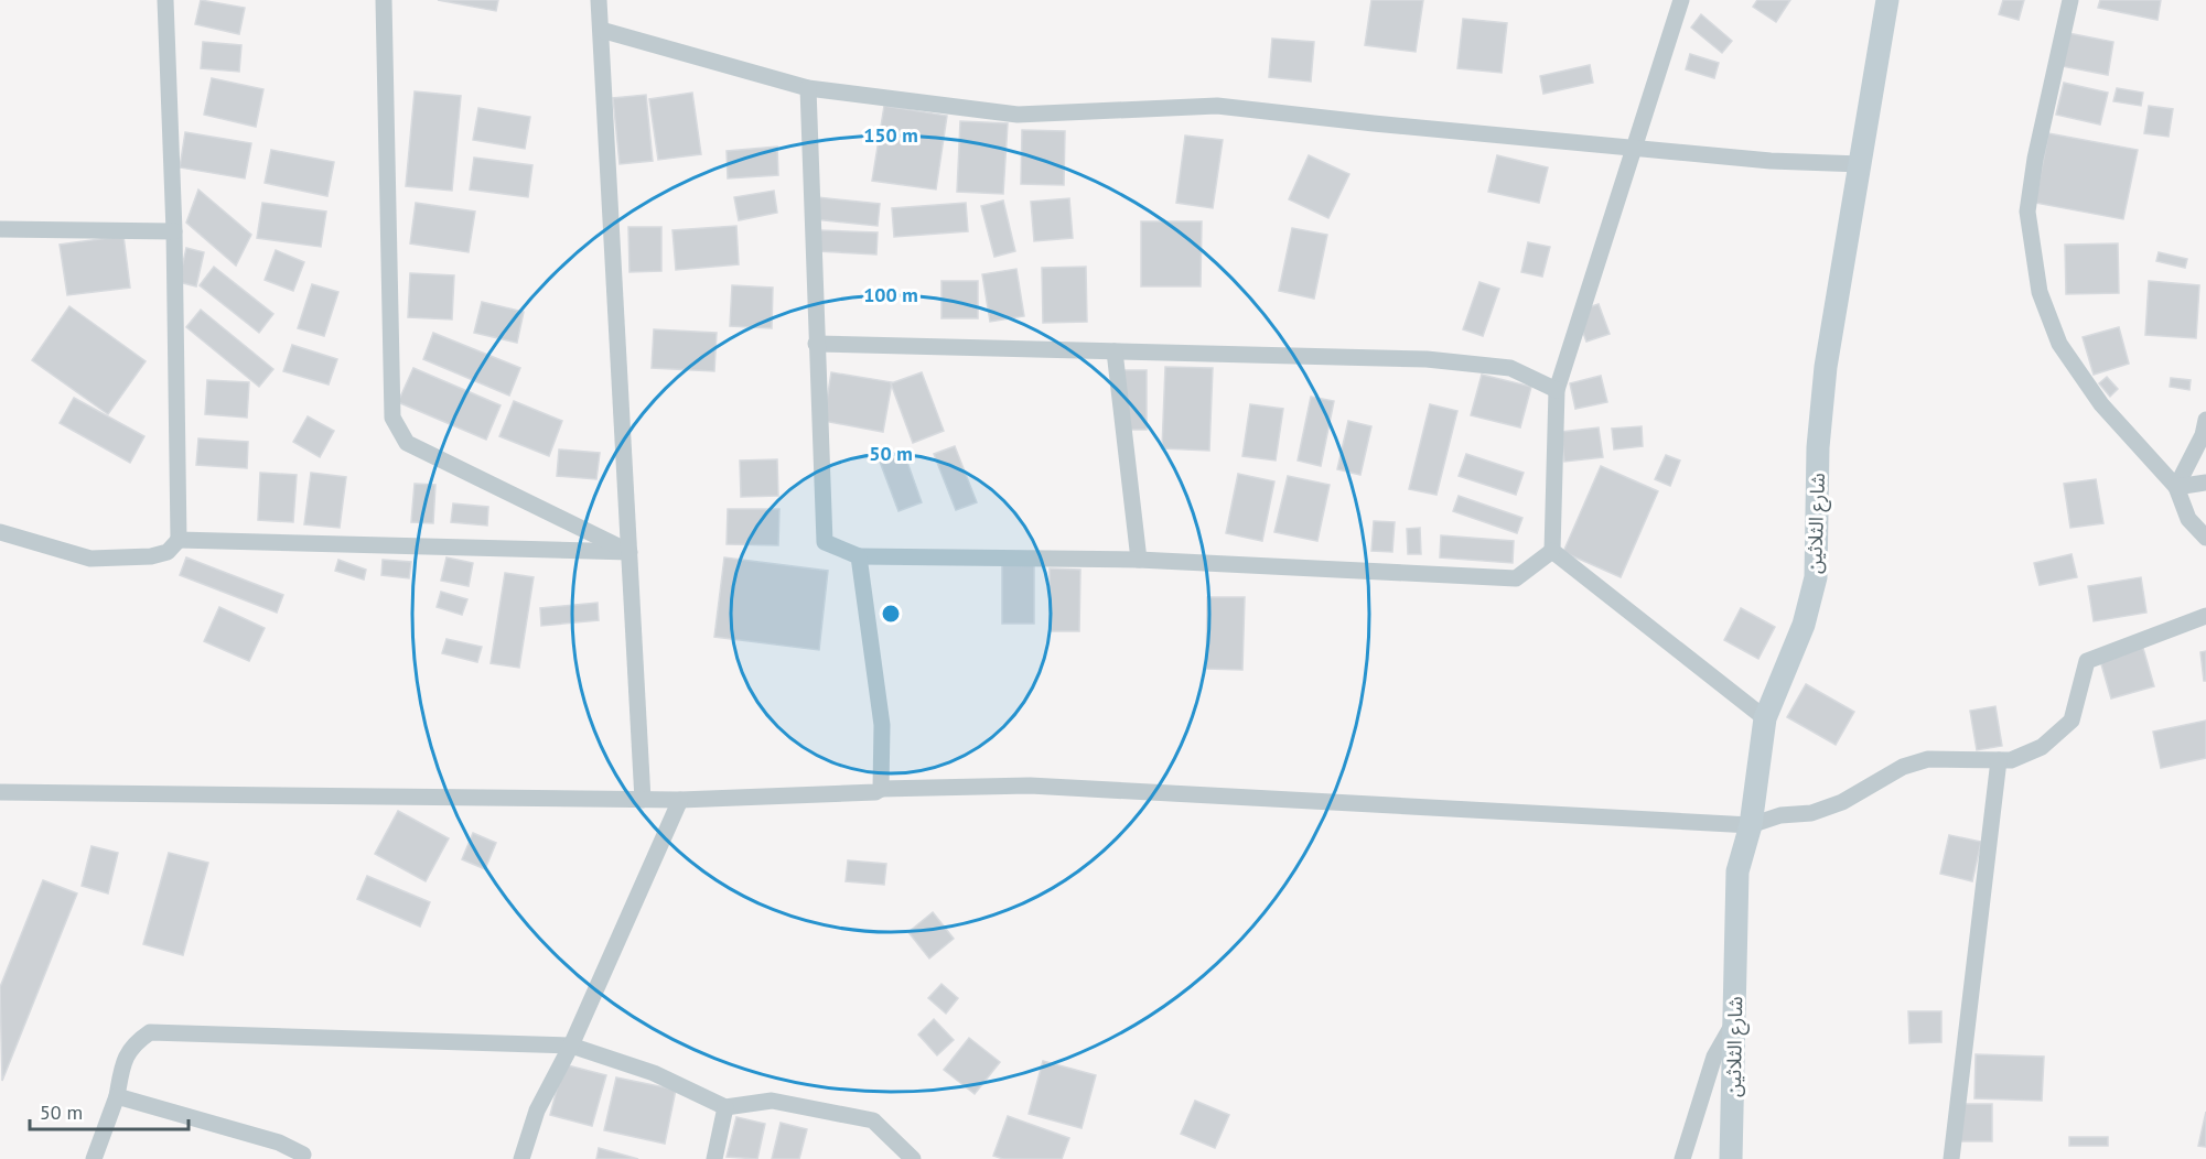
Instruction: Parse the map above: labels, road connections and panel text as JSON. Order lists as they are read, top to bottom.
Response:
{
  "streets": {
    "street": ["شارع الثلاثين"]
  },
  "scale_bar": "50 m",
  "rings": ["150 m", "100 m", "50 m"]
}
